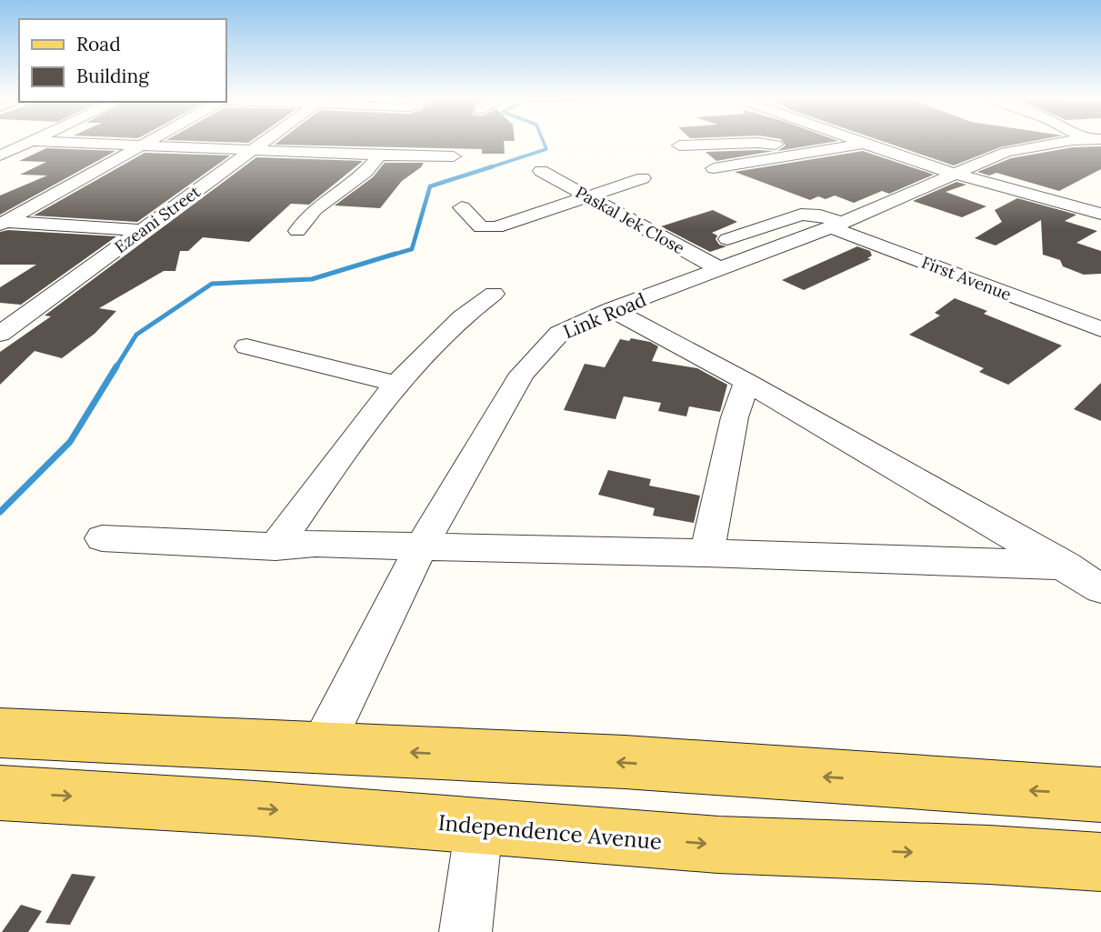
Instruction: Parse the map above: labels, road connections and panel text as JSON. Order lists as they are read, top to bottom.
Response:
{
  "streets": {
    "main road": ["Independence Avenue"],
    "street": [
      "Ezeani Street",
      "Paskal Jek Close",
      "First Avenue",
      "Link Road"
    ]
  },
  "crossings": [
    ["Paskal Jek Close", "Link Road"],
    ["First Avenue", "Link Road"]
  ],
  "legend": ["Road", "Building"]
}
